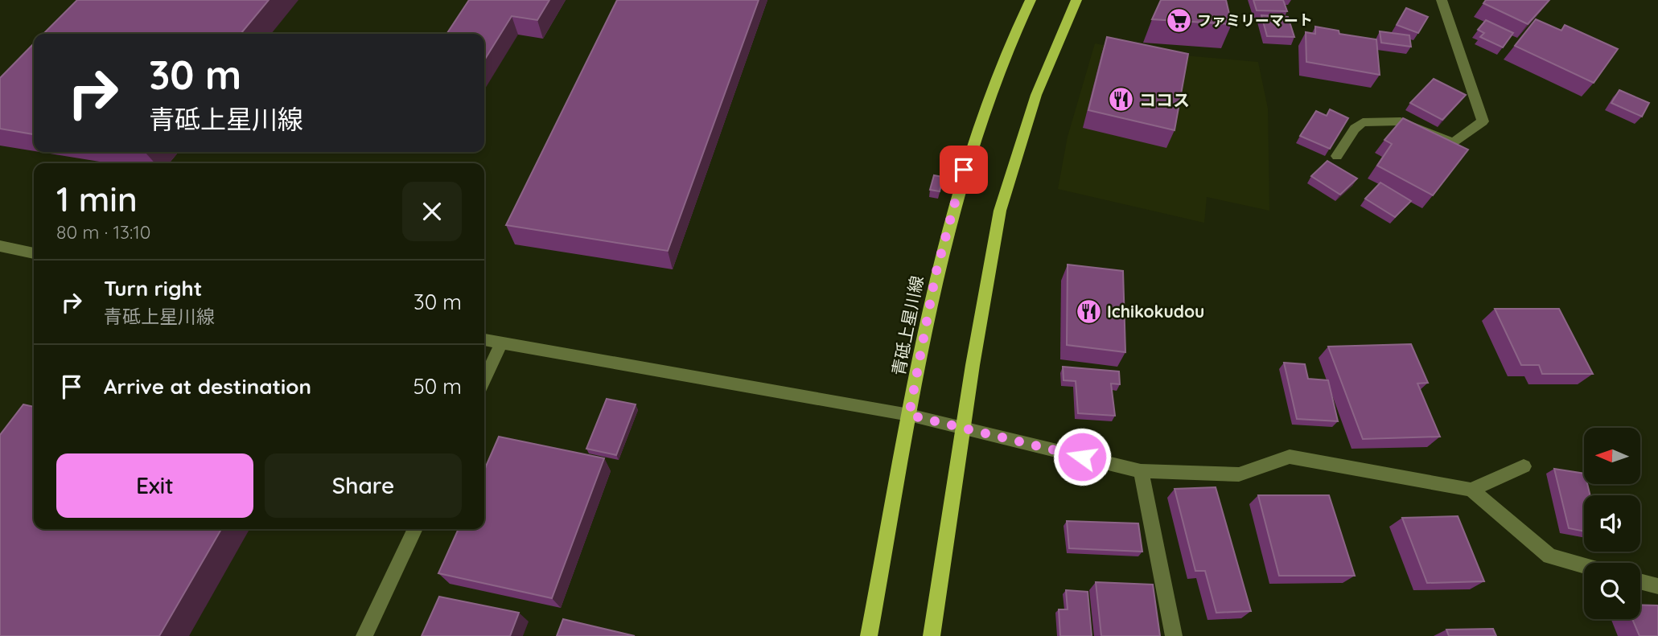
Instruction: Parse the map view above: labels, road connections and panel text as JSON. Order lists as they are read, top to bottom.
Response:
{
  "streets": {
    "main road": ["青砥上星川線"]
  },
  "places": {
    "supermarket": ["ファミリーマート"],
    "restaurant": ["ココス", "Ichikokudou"]
  },
  "north": "left",
  "page": {
    "turn": ["30 m", "青砥上星川線"],
    "heading": ["1 min", "80 m · 13:10"],
    "list": [
      {
        "name": "Turn right",
        "note": "青砥上星川線",
        "value": "30 m"
      },
      {
        "name": "Arrive at destination",
        "value": "50 m"
      }
    ],
    "buttons": ["Exit", "Share"]
  }
}
